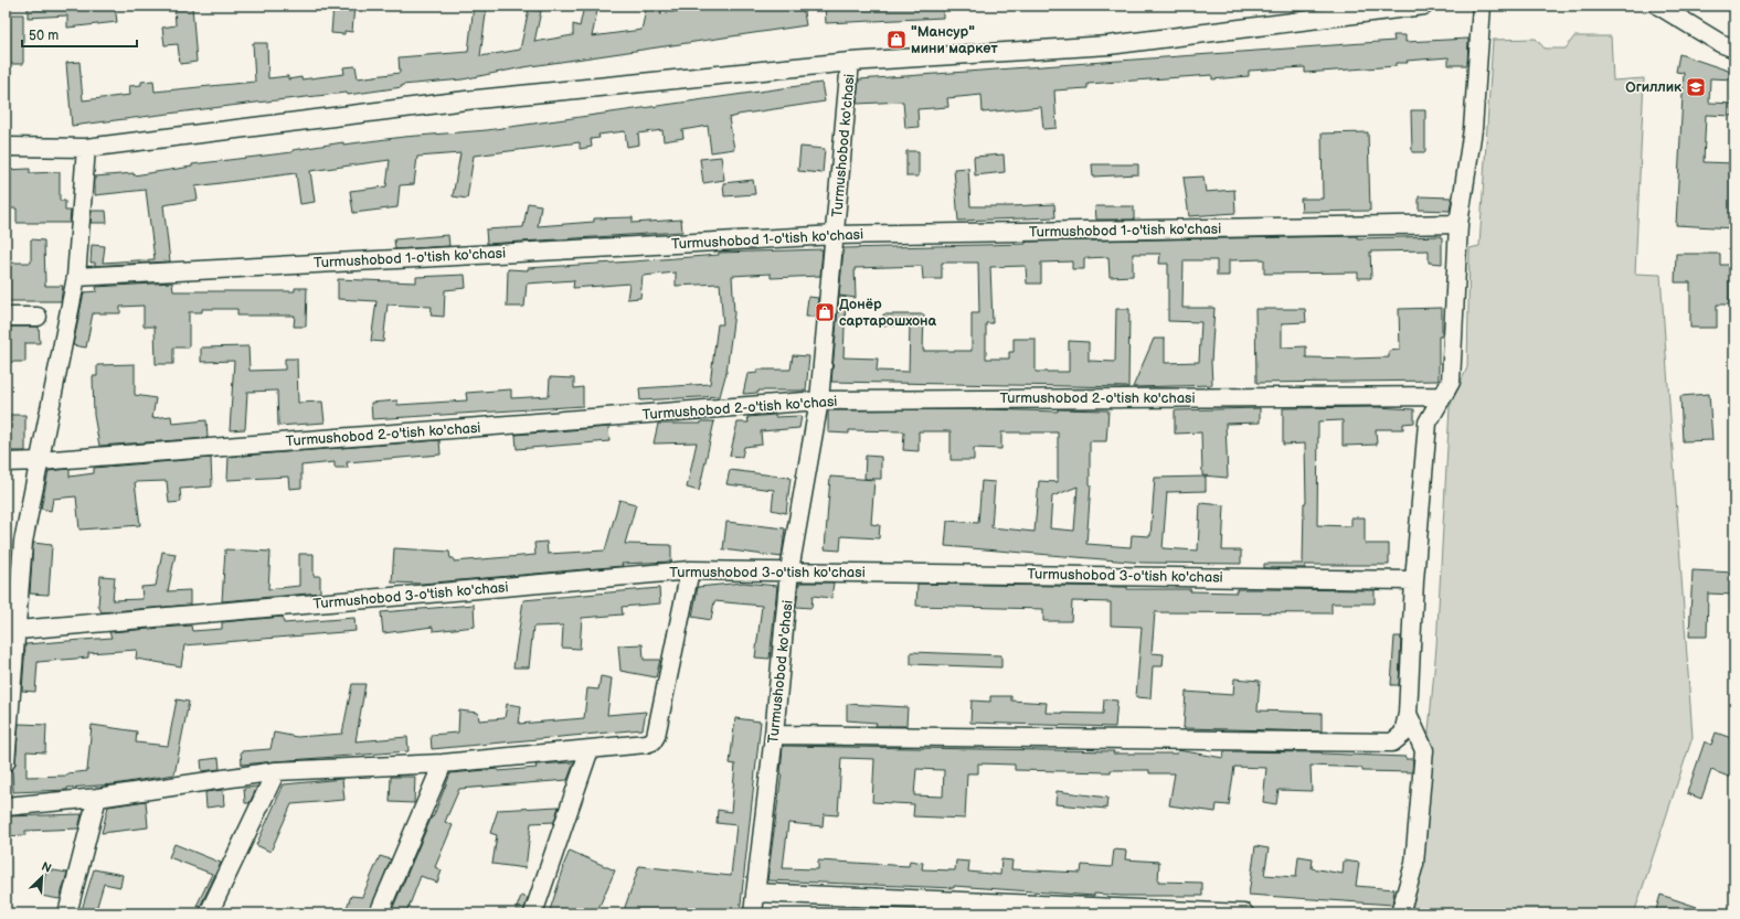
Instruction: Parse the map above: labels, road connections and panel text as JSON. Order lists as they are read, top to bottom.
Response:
{
  "streets": {
    "street": [
      "Turmushobod ko'chasi",
      "Turmushobod 1-o'tish ko'chasi",
      "Turmushobod 2-o'tish ko'chasi",
      "Turmushobod 3-o'tish ko'chasi"
    ]
  },
  "crossings": [
    ["Turmushobod ko'chasi", "Turmushobod 1-o'tish ko'chasi"],
    ["Turmushobod ko'chasi", "Turmushobod 2-o'tish ko'chasi"],
    ["Turmushobod ko'chasi", "Turmushobod 3-o'tish ko'chasi"]
  ],
  "places": {
    "shop": ["\"Мансур\" мини маркет", "Донёр сартарошхона"],
    "school or university": ["Огиллик"]
  },
  "scale_bar": "50 m",
  "north": "top right"
}
